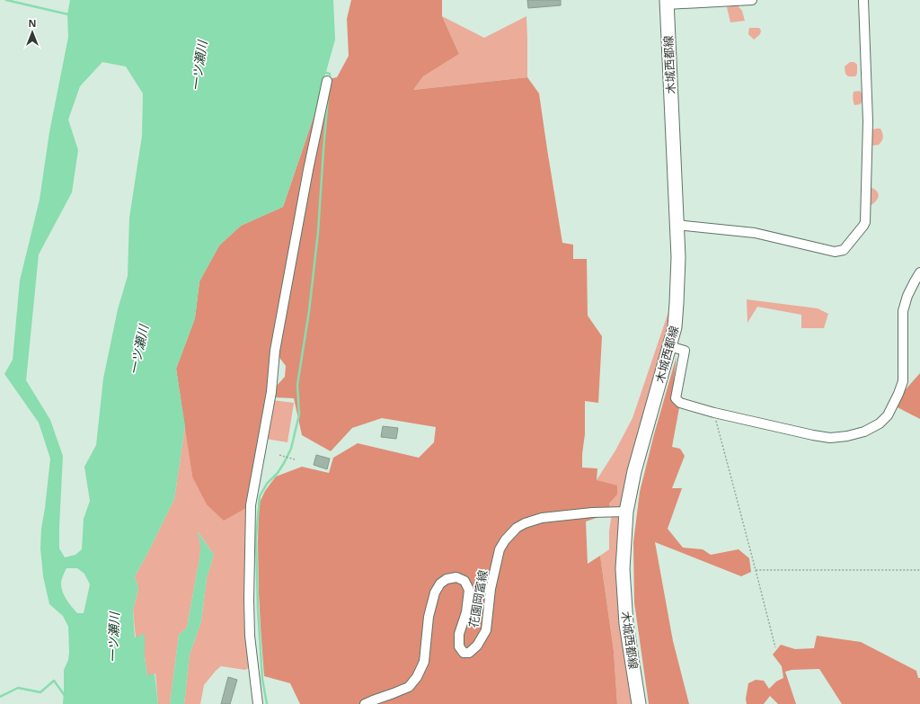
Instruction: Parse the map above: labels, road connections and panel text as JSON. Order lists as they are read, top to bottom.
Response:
{
  "streets": {
    "main road": ["木城西都線"],
    "street": ["花園岡富線"]
  },
  "crossings": [
    ["木城西都線", "花園岡富線"]
  ],
  "water": ["一ツ瀬川"],
  "north": "top"
}
